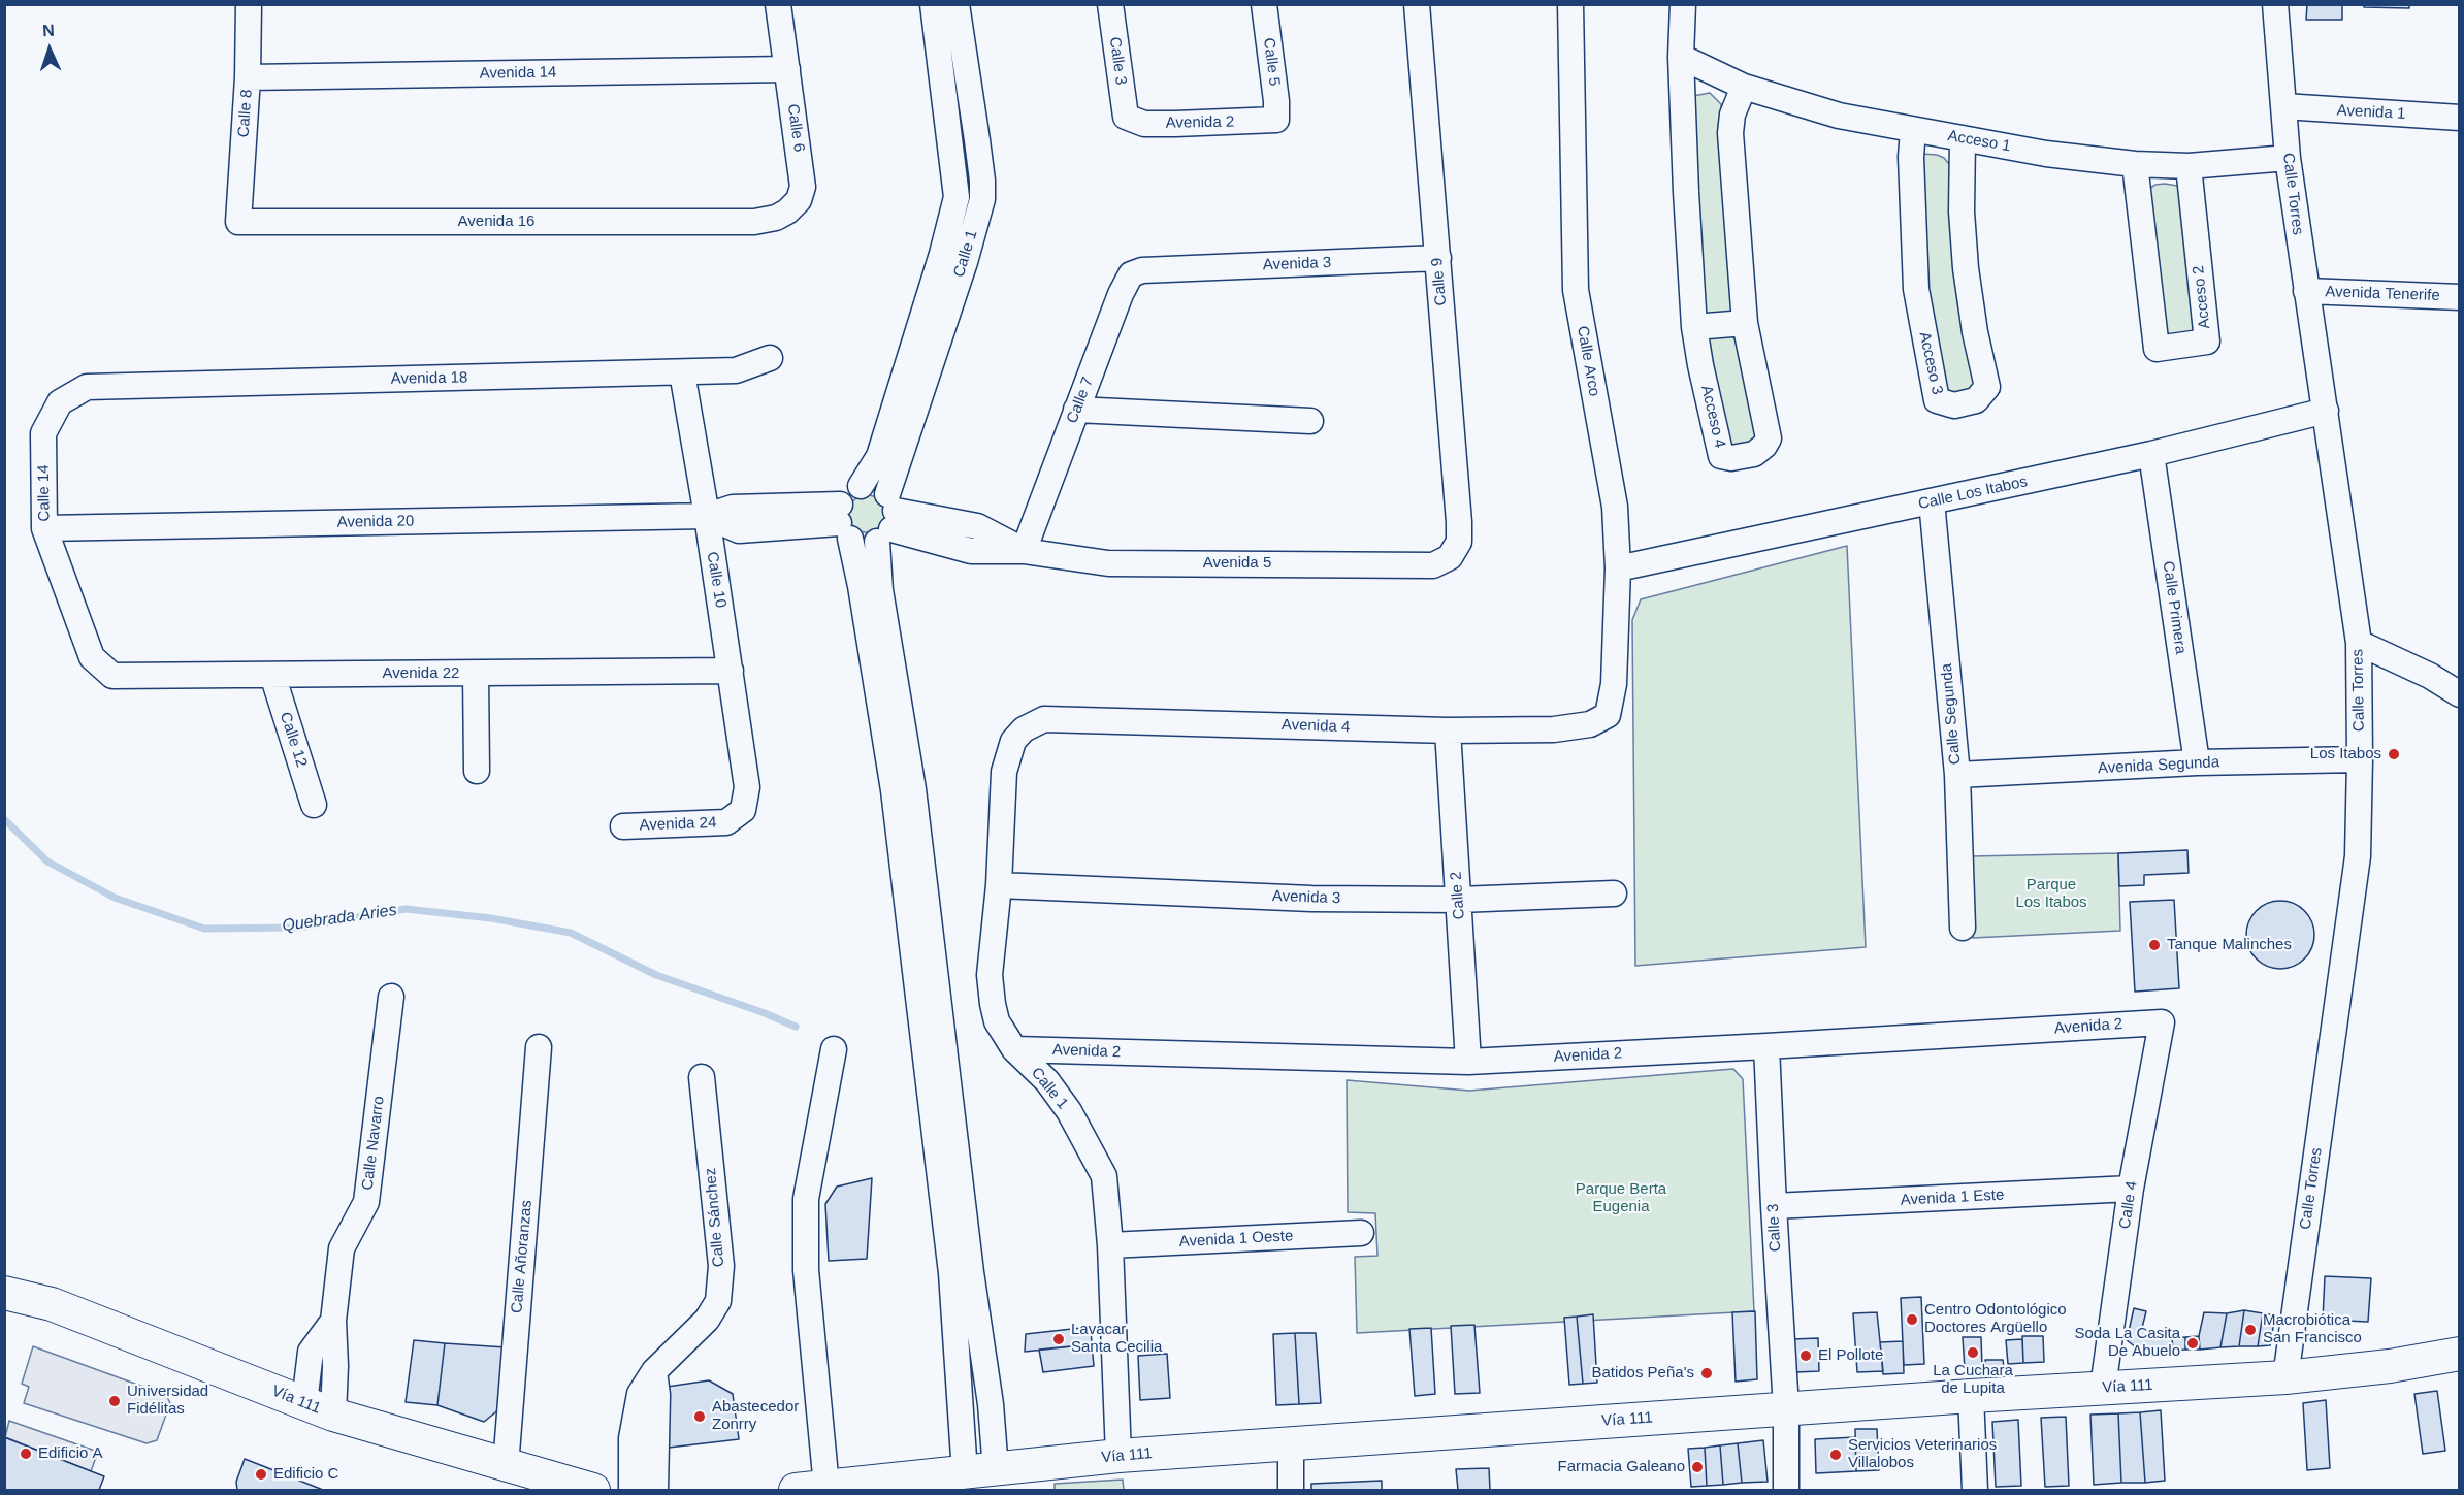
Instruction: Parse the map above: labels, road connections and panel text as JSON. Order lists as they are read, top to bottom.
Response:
{
  "streets": {
    "main road": ["Vía 111"],
    "street": [
      "Calle 3",
      "Calle 5",
      "Avenida 14",
      "Avenida 1",
      "Calle 8",
      "Avenida 2",
      "Calle 6",
      "Acceso 1",
      "Calle Torres",
      "Avenida 16",
      "Calle 1",
      "Avenida 3",
      "Calle 9",
      "Avenida Tenerife",
      "Acceso 2",
      "Calle Arco",
      "Acceso 3",
      "Avenida 18",
      "Calle 7",
      "Acceso 4",
      "Calle 14",
      "Calle Los Itabos",
      "Avenida 20",
      "Avenida 5",
      "Calle 10",
      "Calle Primera",
      "Avenida 22",
      "Calle Segunda",
      "Avenida 4",
      "Calle 12",
      "Avenida Segunda",
      "Avenida 24",
      "Calle 2",
      "Calle Navarro",
      "Avenida 1 Este",
      "Calle 4",
      "Calle Sánchez",
      "Avenida 1 Oeste",
      "Calle Añoranzas"
    ]
  },
  "crossings": [
    ["Calle 3", "Avenida 2"],
    ["Calle 3", "Avenida 1 Este"],
    ["Calle 3", "Vía 111"],
    ["Calle 5", "Avenida 2"],
    ["Avenida 14", "Calle 8"],
    ["Avenida 14", "Calle 6"],
    ["Avenida 1", "Calle Torres"],
    ["Calle 8", "Avenida 16"],
    ["Avenida 2", "Calle 1"],
    ["Avenida 2", "Calle 2"],
    ["Avenida 2", "Calle 4"],
    ["Calle 6", "Avenida 16"],
    ["Acceso 1", "Calle Torres"],
    ["Acceso 1", "Acceso 2"],
    ["Acceso 1", "Acceso 3"],
    ["Acceso 1", "Acceso 4"],
    ["Calle Torres", "Avenida Tenerife"],
    ["Calle Torres", "Calle Los Itabos"],
    ["Calle Torres", "Avenida Segunda"],
    ["Calle Torres", "Vía 111"],
    ["Calle 1", "Avenida 3"],
    ["Calle 1", "Avenida 20"],
    ["Calle 1", "Avenida 5"],
    ["Calle 1", "Avenida 4"],
    ["Calle 1", "Avenida 1 Oeste"],
    ["Calle 1", "Vía 111"],
    ["Avenida 3", "Calle 9"],
    ["Avenida 3", "Calle 7"],
    ["Avenida 3", "Calle 2"],
    ["Calle 9", "Avenida 5"],
    ["Calle Arco", "Calle Los Itabos"],
    ["Calle Arco", "Avenida 4"],
    ["Avenida 18", "Calle 14"],
    ["Avenida 18", "Calle 10"],
    ["Calle 7", "Avenida 5"],
    ["Calle 14", "Avenida 20"],
    ["Calle 14", "Avenida 22"],
    ["Calle Los Itabos", "Calle Primera"],
    ["Calle Los Itabos", "Calle Segunda"],
    ["Avenida 20", "Avenida 5"],
    ["Avenida 20", "Calle 10"],
    ["Calle 10", "Avenida 22"],
    ["Calle 10", "Avenida 24"],
    ["Calle Primera", "Avenida Segunda"],
    ["Avenida 22", "Calle 12"],
    ["Calle Segunda", "Avenida Segunda"],
    ["Avenida 4", "Calle 2"],
    ["Calle Navarro", "Vía 111"],
    ["Avenida 1 Este", "Calle 4"],
    ["Calle 4", "Vía 111"],
    ["Calle Añoranzas", "Vía 111"]
  ],
  "water": ["Quebrada Aries"],
  "parks": ["Parque Los Itabos", "Parque Berta Eugenia"],
  "places": [
    "Los Itabos",
    "Tanque Malinches",
    "Centro Odontológico Doctores Argüello",
    "Macrobiótica San Francisco",
    "Lavacar Santa Cecilia",
    "Soda La Casita De Abuelo",
    "La Cuchara de Lupita",
    "El Pollote",
    "Batidos Peña's",
    "Universidad Fidélitas",
    "Abastecedor Zonrry",
    "Edificio A",
    "Servicios Veterinarios Villalobos",
    "Farmacia Galeano",
    "Edificio C"
  ],
  "north": "top"
}
